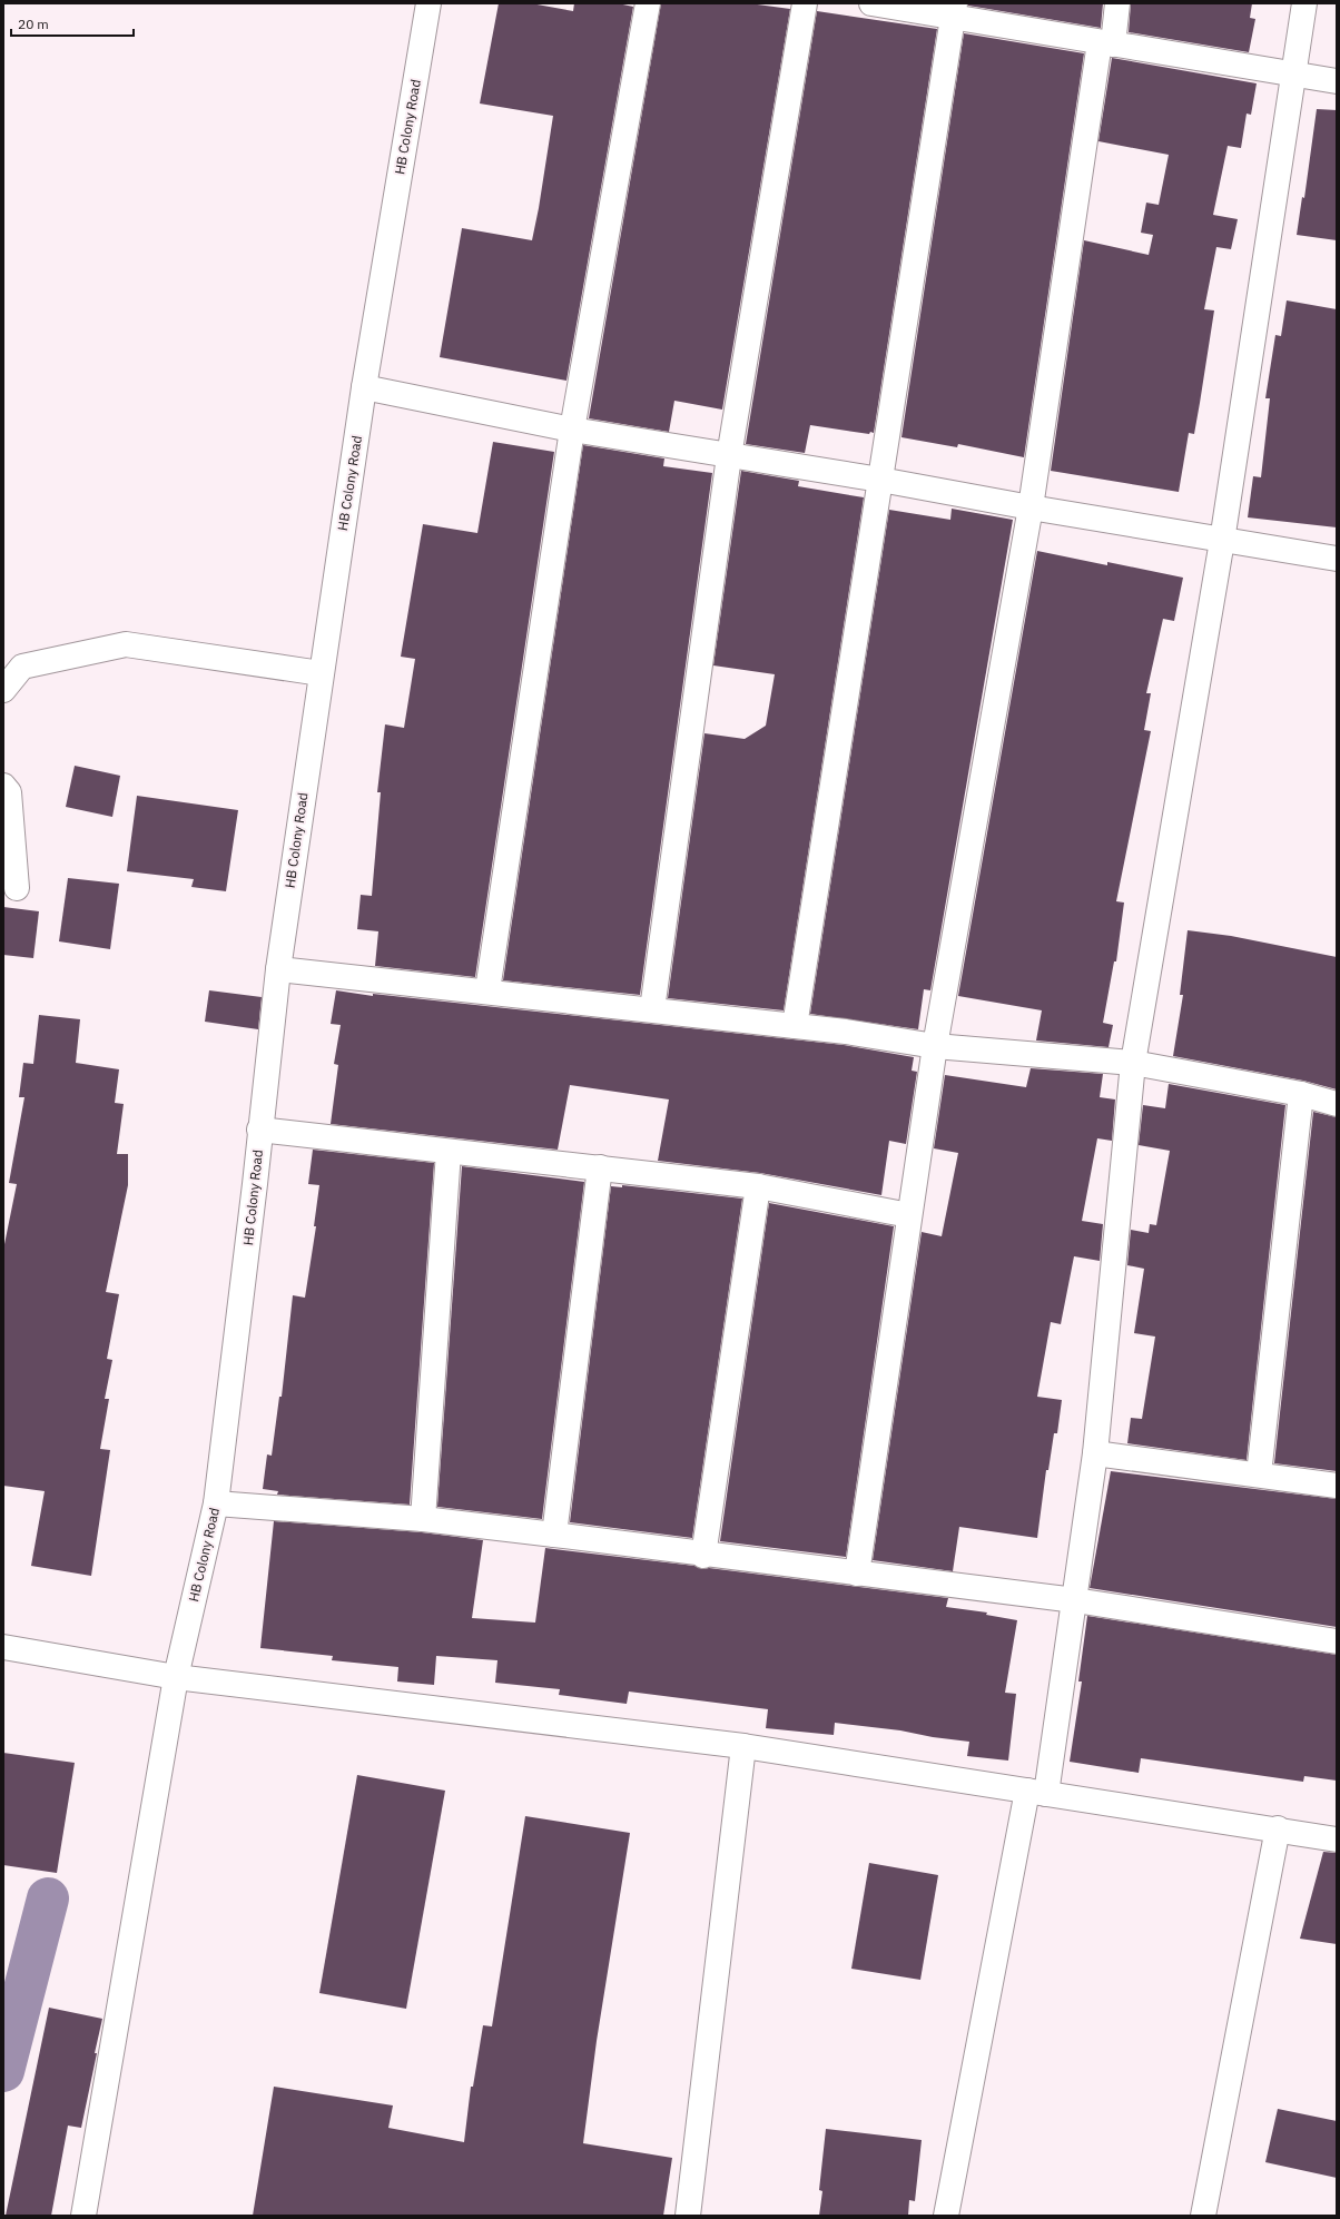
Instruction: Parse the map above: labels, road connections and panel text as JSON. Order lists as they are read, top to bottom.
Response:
{
  "streets": {
    "street": ["HB Colony Road"]
  },
  "scale_bar": "20 m"
}
